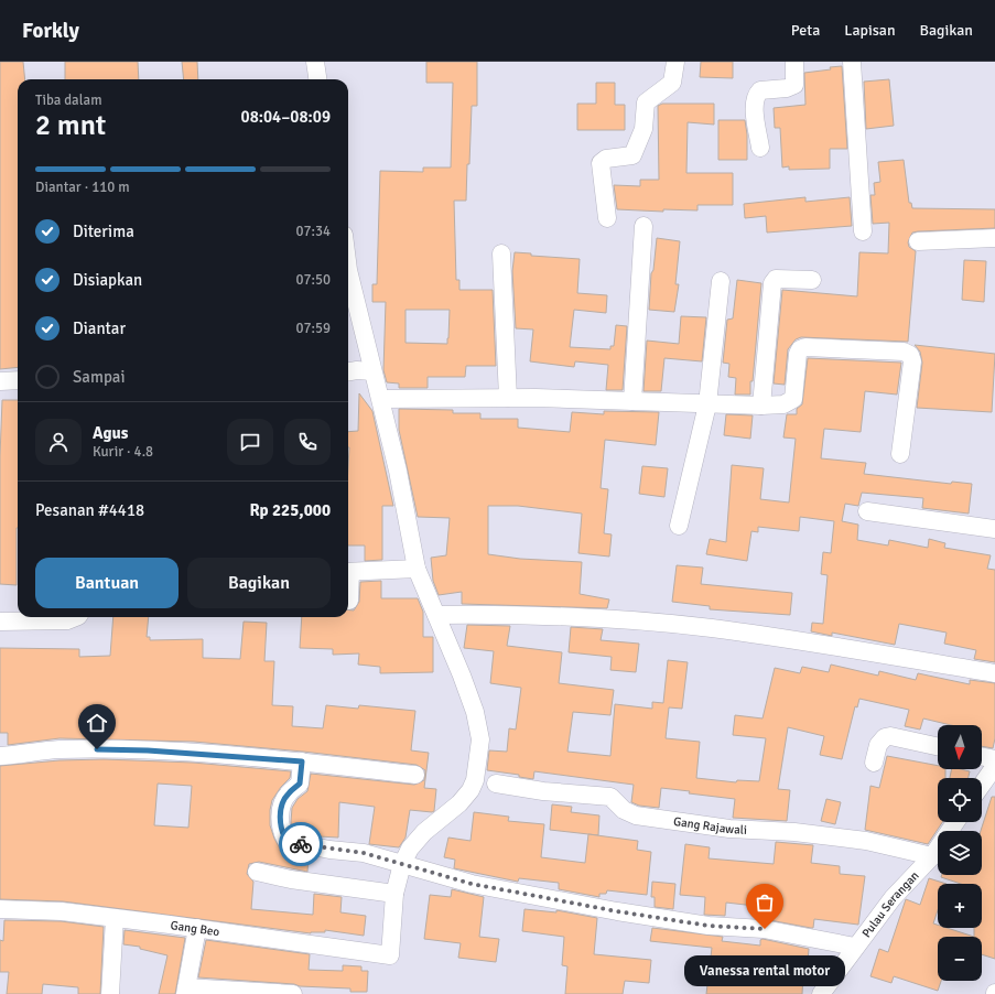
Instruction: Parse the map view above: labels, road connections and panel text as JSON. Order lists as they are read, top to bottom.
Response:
{
  "streets": {
    "street": ["Gang Rajawali", "Pulau Serangan", "Gang Beo"]
  },
  "crossings": [
    ["Gang Rajawali", "Pulau Serangan"]
  ],
  "places": ["Vanessa rental motor"],
  "north": "bottom",
  "page": {
    "header": "Forkly",
    "nav": ["Peta", "Lapisan", "Bagikan"],
    "heading": ["2 mnt", "Tiba dalam", "08:04–08:09"],
    "panel": [
      "Agus",
      "Kurir · 4.8",
      "Pesanan #4418",
      "Rp 225,000"
    ],
    "bar": "Diantar · 110 m",
    "list": [
      ["Diterima", "07:34"],
      ["Disiapkan", "07:50"],
      ["Diantar", "07:59"],
      "Sampai"
    ],
    "buttons": ["Bantuan", "Bagikan"],
    "map_buttons": ["+", "−"],
    "bubble": "Vanessa rental motor"
  }
}
